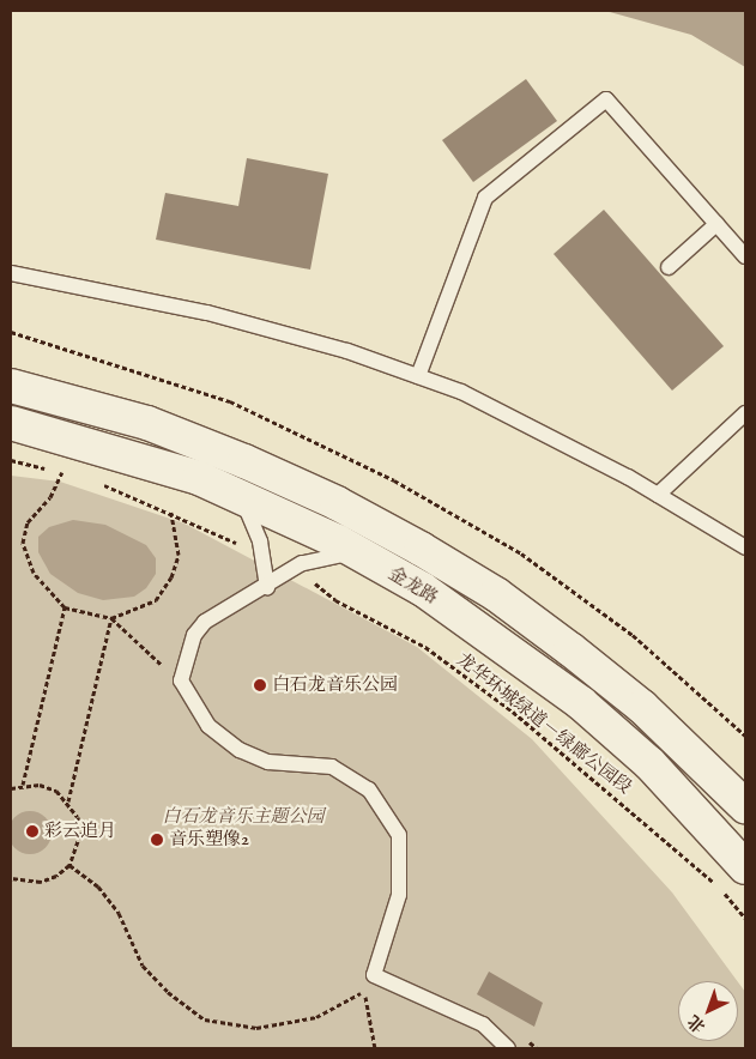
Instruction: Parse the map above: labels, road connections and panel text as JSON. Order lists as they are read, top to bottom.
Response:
{
  "streets": {
    "main road": ["金龙路"],
    "path": ["龙华环城绿道－绿廊公园段"]
  },
  "parks": ["白石龙音乐主题公园"],
  "places": ["白石龙音乐公园", "彩云追月", "音乐塑像2"],
  "north": "bottom left"
}
